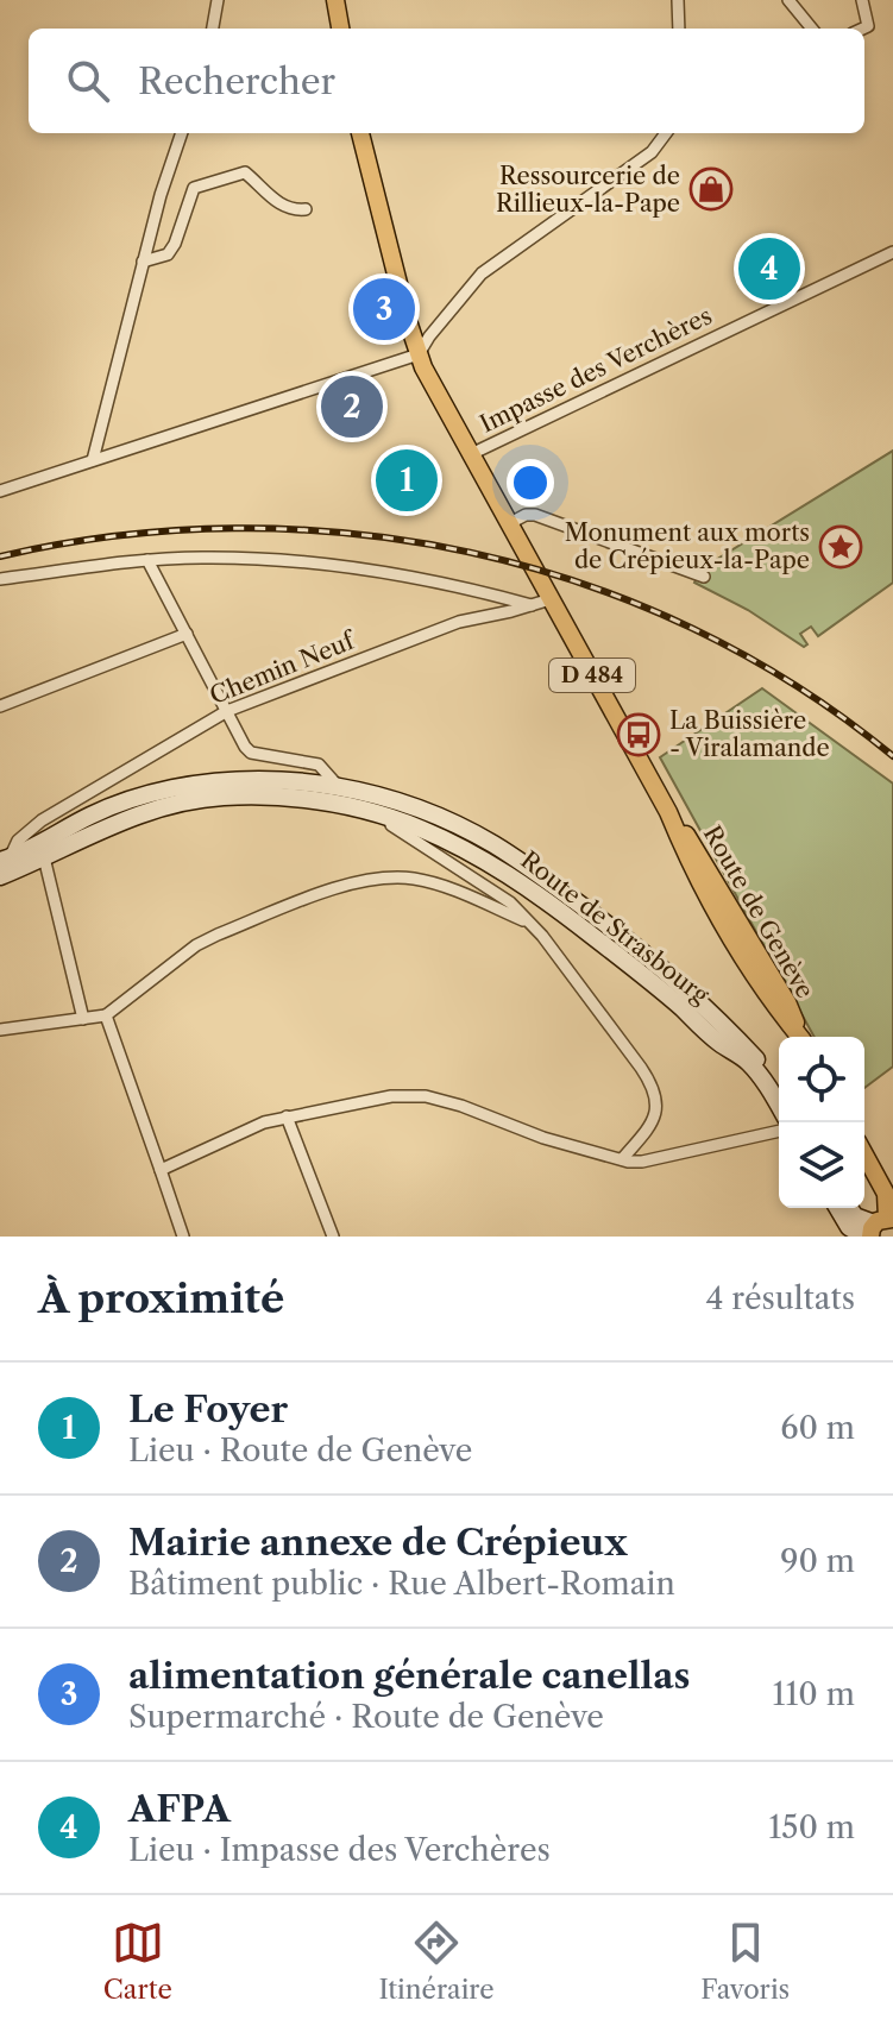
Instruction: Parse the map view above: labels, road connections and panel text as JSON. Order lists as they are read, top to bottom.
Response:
{
  "streets": {
    "main road": ["D 484", "Route de Genève", "Route de Strasbourg"],
    "street": ["Impasse des Verchères", "Chemin Neuf"]
  },
  "crossings": [
    ["Impasse des Verchères", "Route de Genève"],
    ["Chemin Neuf", "Route de Genève"],
    ["Chemin Neuf", "Route de Strasbourg"]
  ],
  "places": {
    "shop": ["Ressourcerie de Rillieux-la-Pape"],
    "place": ["Monument aux morts de Crépieux-la-Pape"],
    "bus stop": ["La Buissière - Viralamande"]
  },
  "page": {
    "search": "Rechercher",
    "pins": [
      "4",
      "3",
      "2",
      "1"
    ],
    "heading": ["À proximité", "4 résultats"],
    "list": [
      {
        "mark": "1",
        "name": "Le Foyer",
        "note": "Lieu · Route de Genève",
        "value": "60 m"
      },
      {
        "mark": "2",
        "name": "Mairie annexe de Crépieux",
        "note": "Bâtiment public · Rue Albert-Romain",
        "value": "90 m"
      },
      {
        "mark": "3",
        "name": "alimentation générale canellas",
        "note": "Supermarché · Route de Genève",
        "value": "110 m"
      },
      {
        "mark": "4",
        "name": "AFPA",
        "note": "Lieu · Impasse des Verchères",
        "value": "150 m"
      }
    ],
    "nav": ["Carte", "Itinéraire", "Favoris"]
  }
}
